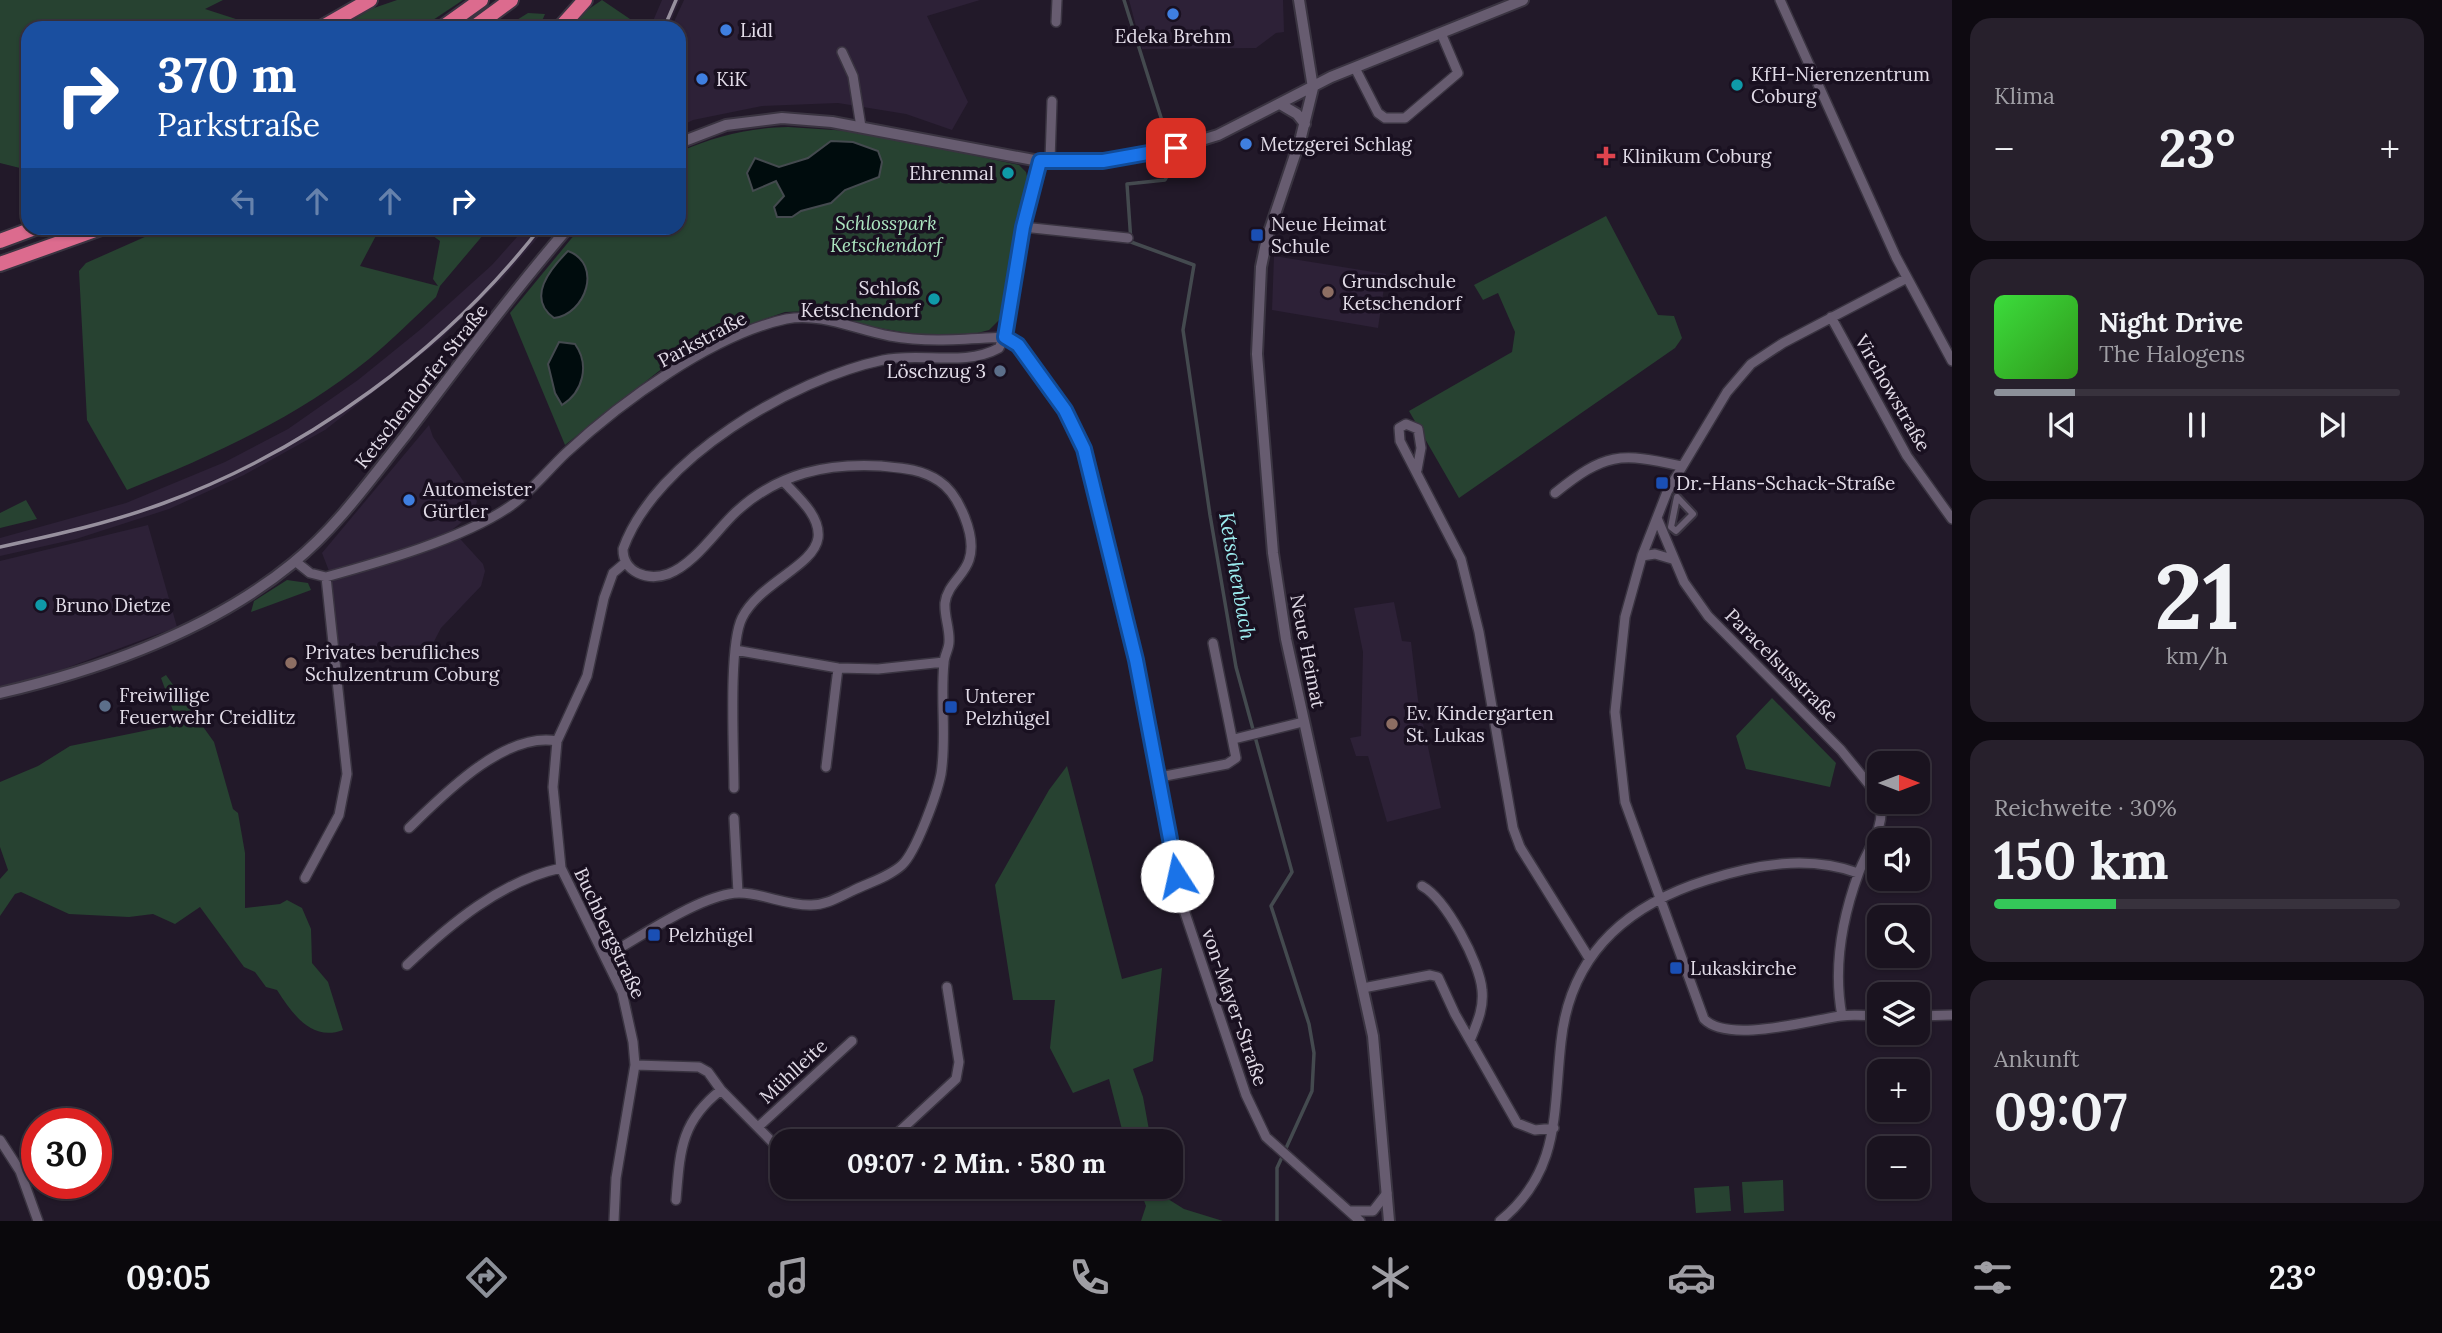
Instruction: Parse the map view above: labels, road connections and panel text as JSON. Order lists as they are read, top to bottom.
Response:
{
  "streets": {
    "street": [
      "Parkstraße",
      "Ketschendorfer Straße",
      "Virchowstraße",
      "Neue Heimat",
      "Paracelsusstraße",
      "Buchbergstraße",
      "von-Mayer-Straße",
      "Mühlleite"
    ]
  },
  "crossings": [
    ["Parkstraße", "Buchbergstraße"],
    ["Parkstraße", "von-Mayer-Straße"],
    ["Buchbergstraße", "von-Mayer-Straße"],
    ["Buchbergstraße", "Mühlleite"]
  ],
  "water": ["Ketschenbach"],
  "parks": ["Schlosspark Ketschendorf"],
  "places": {
    "other": [
      "Edeka Brehm",
      "Lidl",
      "KiK",
      "KfH-Nierenzentrum Coburg",
      "Metzgerei Schlag",
      "Ehrenmal",
      "Grundschule Ketschendorf",
      "Schloß Ketschendorf",
      "Löschzug 3",
      "Automeister Gürtler",
      "Bruno Dietze",
      "Privates berufliches Schulzentrum Coburg",
      "Freiwillige Feuerwehr Creidlitz",
      "Ev. Kindergarten St. Lukas"
    ],
    "health": ["Klinikum Coburg"],
    "transit": [
      "Neue Heimat Schule",
      "Dr.-Hans-Schack-Straße",
      "Unterer Pelzhügel",
      "Pelzhügel",
      "Lukaskirche"
    ]
  },
  "north": "right",
  "page": {
    "tile": [
      "Klima",
      ["21", "km/h"],
      ["Reichweite · 30%", "150 km"],
      ["Ankunft", "09:07"]
    ],
    "turn": ["370 m", "Parkstraße"],
    "heat": ["−", "23°", "+"],
    "song": ["Night Drive", "The Halogens"],
    "map_buttons": ["+", "−"],
    "limit": "30",
    "trip": "09:07 · 2 Min. · 580 m",
    "tabs": ["09:05", "23°"]
  }
}
